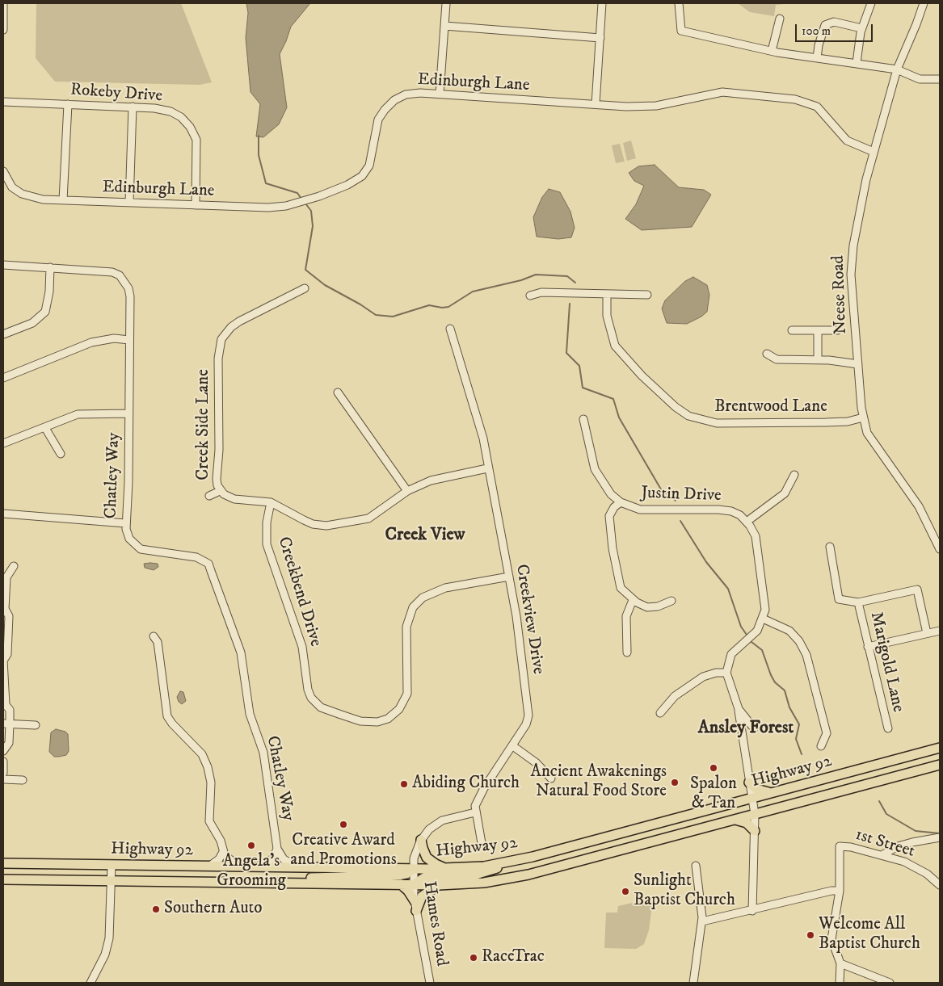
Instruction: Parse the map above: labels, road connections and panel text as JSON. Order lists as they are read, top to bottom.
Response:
{
  "streets": {
    "main road": ["Highway 92"],
    "street": [
      "Edinburgh Lane",
      "Rokeby Drive",
      "Neese Road",
      "Brentwood Lane",
      "Creek Side Lane",
      "Chatley Way",
      "Justin Drive",
      "Creekbend Drive",
      "Creekview Drive",
      "Marigold Lane",
      "1st Street",
      "Hames Road"
    ]
  },
  "crossings": [
    ["Edinburgh Lane", "Rokeby Drive"],
    ["Edinburgh Lane", "Neese Road"],
    ["Neese Road", "Brentwood Lane"],
    ["Creek Side Lane", "Creekbend Drive"],
    ["Creek Side Lane", "Creekview Drive"],
    ["Creekbend Drive", "Creekview Drive"],
    ["Highway 92", "Hames Road"]
  ],
  "districts": ["Creek View", "Ansley Forest"],
  "places": [
    "Spalon & Tan",
    "Ancient Awakenings Natural Food Store",
    "Abiding Church",
    "Creative Award and Promotions",
    "Angela's Grooming",
    "Sunlight Baptist Church",
    "Southern Auto",
    "Welcome All Baptist Church",
    "RaceTrac"
  ],
  "scale_bar": "100 m"
}
